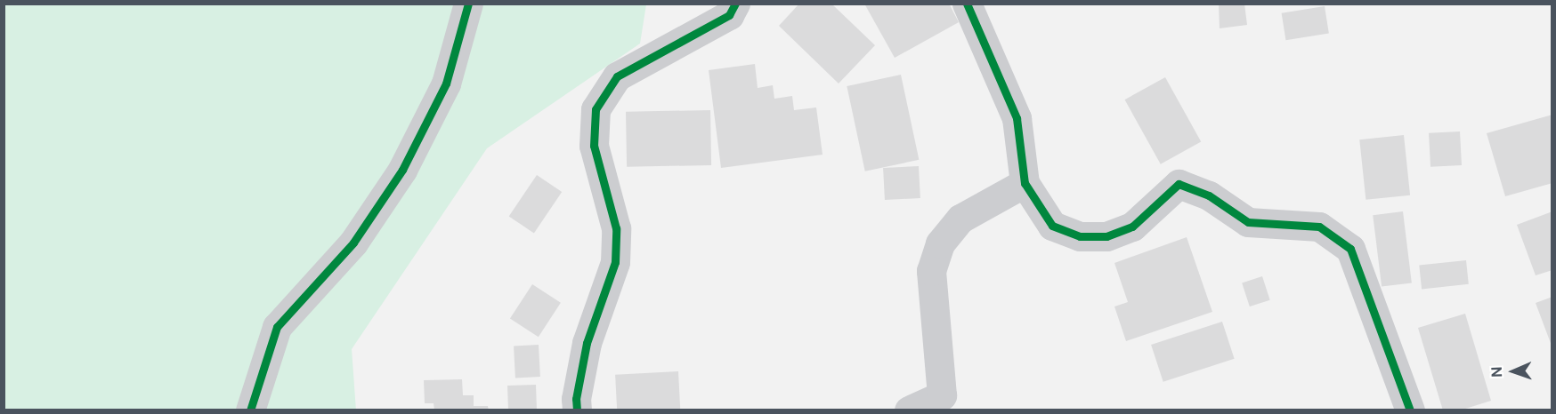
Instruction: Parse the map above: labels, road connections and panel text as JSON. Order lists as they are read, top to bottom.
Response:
{
  "north": "left"
}
